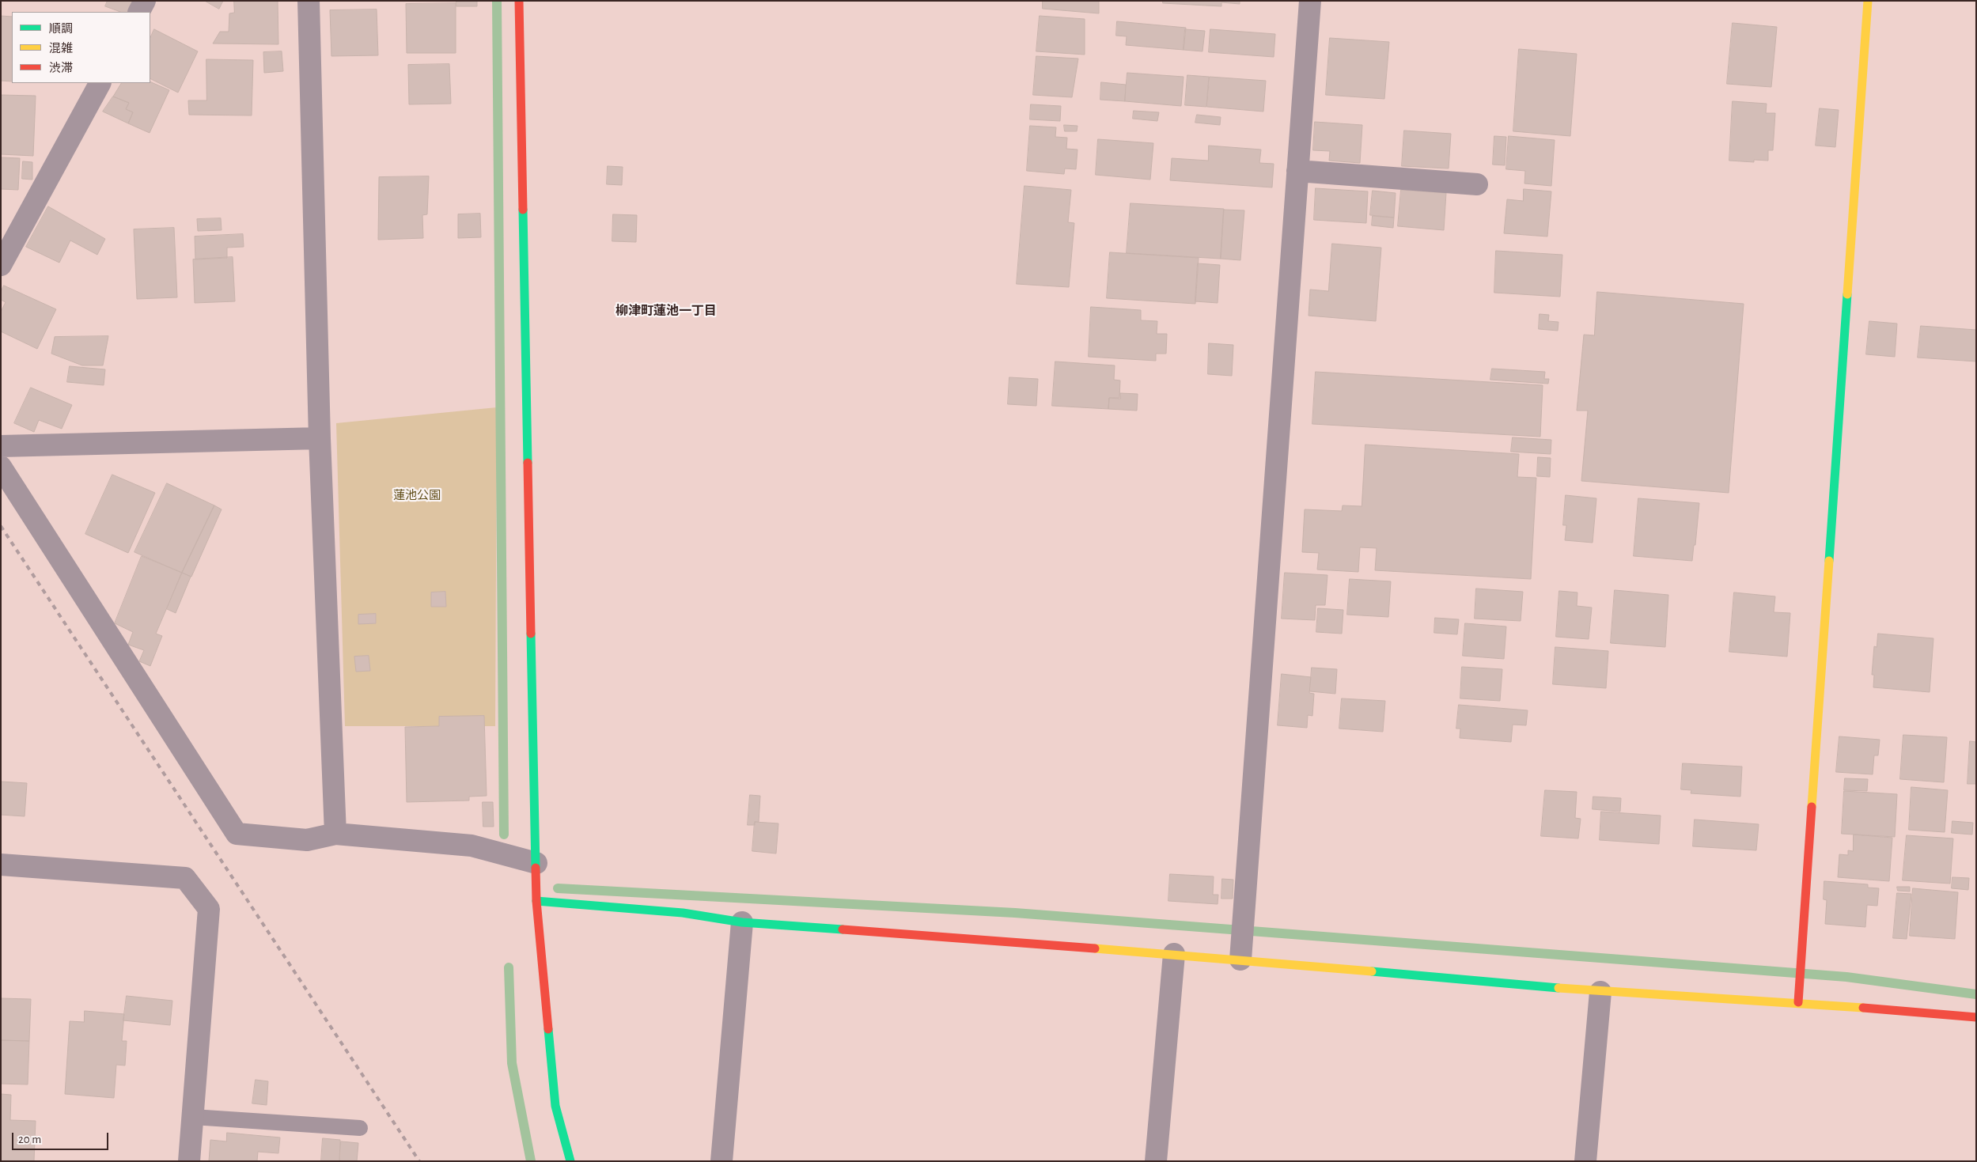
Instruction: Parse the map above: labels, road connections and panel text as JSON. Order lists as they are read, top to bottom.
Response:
{
  "districts": ["柳津町蓮池一丁目"],
  "parks": ["蓮池公園"],
  "legend": ["順調", "混雑", "渋滞"],
  "scale_bar": "20 m"
}
